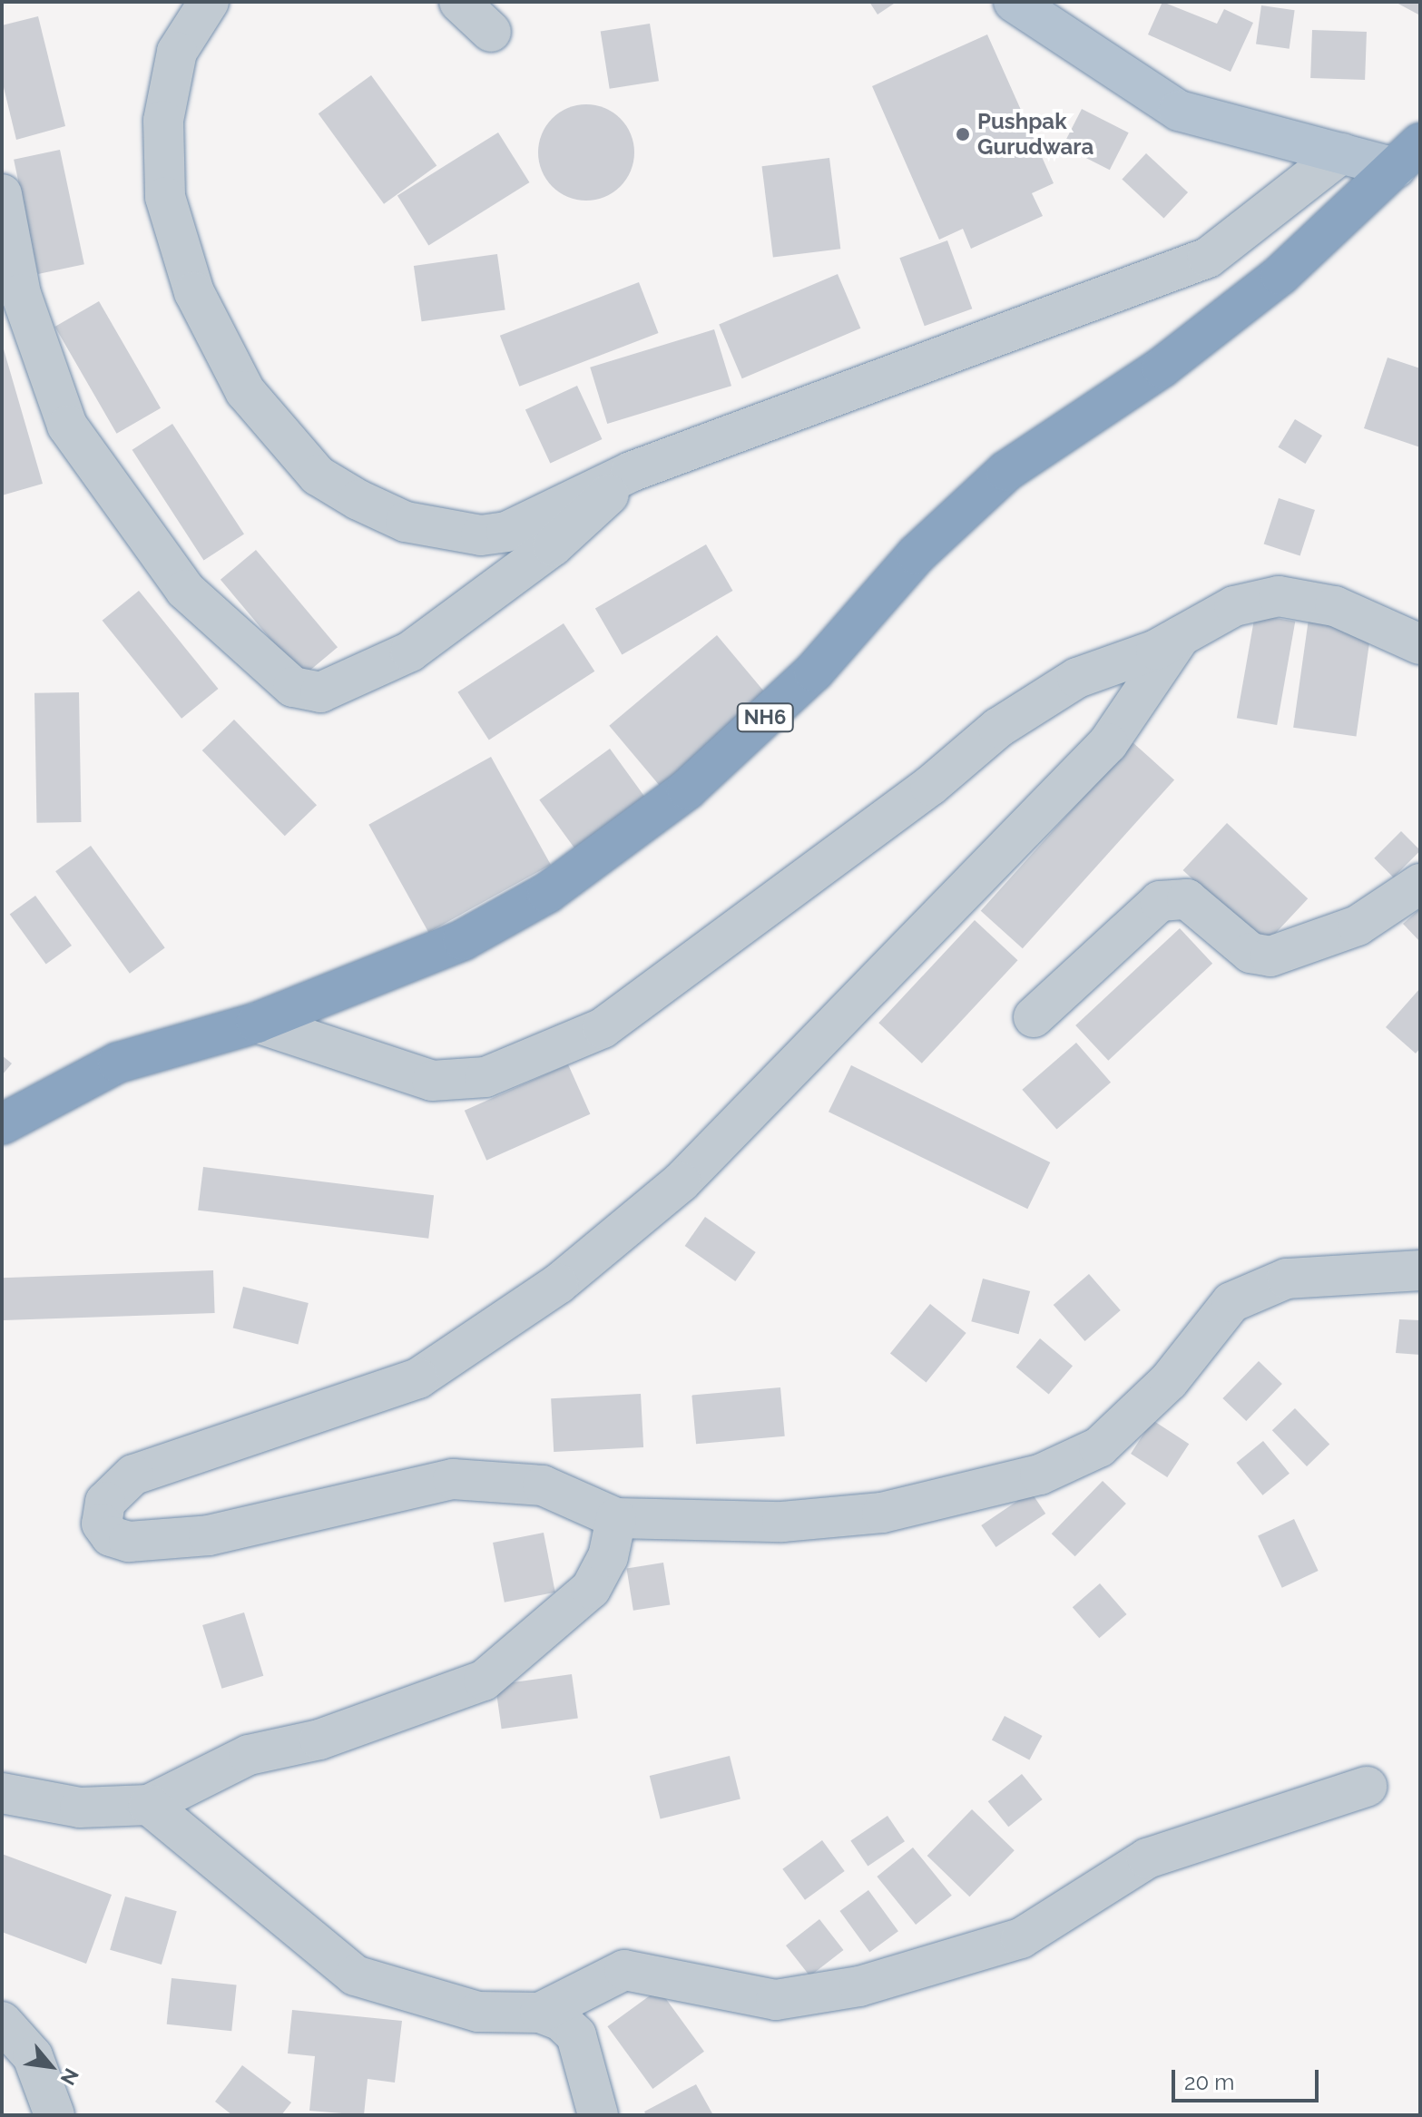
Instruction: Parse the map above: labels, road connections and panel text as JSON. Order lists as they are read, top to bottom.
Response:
{
  "streets": {
    "highway": ["NH6"]
  },
  "places": ["Pushpak Gurudwara"],
  "scale_bar": "20 m",
  "north": "bottom right"
}
